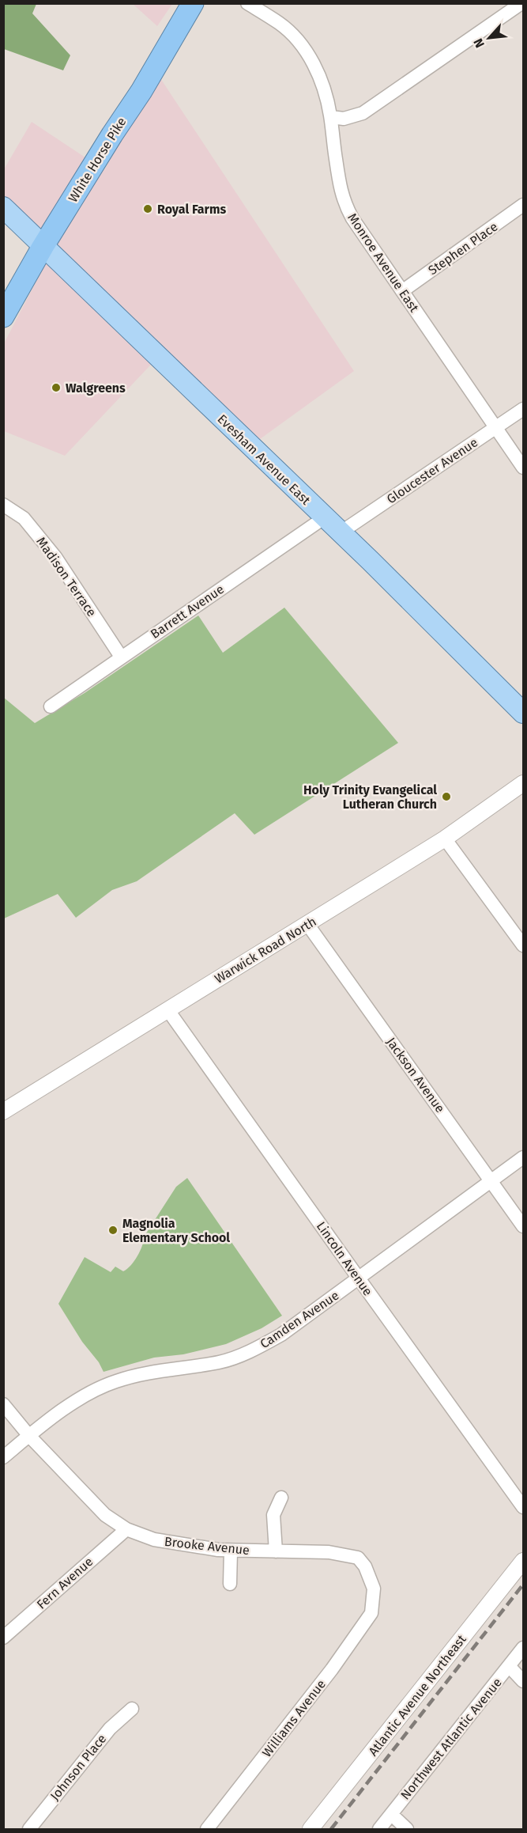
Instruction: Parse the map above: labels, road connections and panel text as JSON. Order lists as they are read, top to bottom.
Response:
{
  "streets": {
    "highway": ["White Horse Pike"],
    "main road": ["Evesham Avenue East"],
    "street": [
      "Stephen Place",
      "Monroe Avenue East",
      "Gloucester Avenue",
      "Madison Terrace",
      "Barrett Avenue",
      "Warwick Road North",
      "Jackson Avenue",
      "Lincoln Avenue",
      "Camden Avenue",
      "Brooke Avenue",
      "Fern Avenue",
      "Atlantic Avenue Northeast",
      "Williams Avenue",
      "Northwest Atlantic Avenue",
      "Johnson Place"
    ]
  },
  "crossings": [
    ["White Horse Pike", "Evesham Avenue East"],
    ["Stephen Place", "Monroe Avenue East"],
    ["Monroe Avenue East", "Gloucester Avenue"],
    ["Evesham Avenue East", "Gloucester Avenue"],
    ["Evesham Avenue East", "Barrett Avenue"],
    ["Madison Terrace", "Barrett Avenue"],
    ["Warwick Road North", "Jackson Avenue"],
    ["Warwick Road North", "Lincoln Avenue"],
    ["Jackson Avenue", "Camden Avenue"],
    ["Lincoln Avenue", "Camden Avenue"],
    ["Camden Avenue", "Brooke Avenue"],
    ["Brooke Avenue", "Fern Avenue"],
    ["Brooke Avenue", "Williams Avenue"]
  ],
  "places": [
    "Royal Farms",
    "Walgreens",
    "Holy Trinity Evangelical Lutheran Church",
    "Magnolia Elementary School"
  ],
  "north": "bottom left"
}
